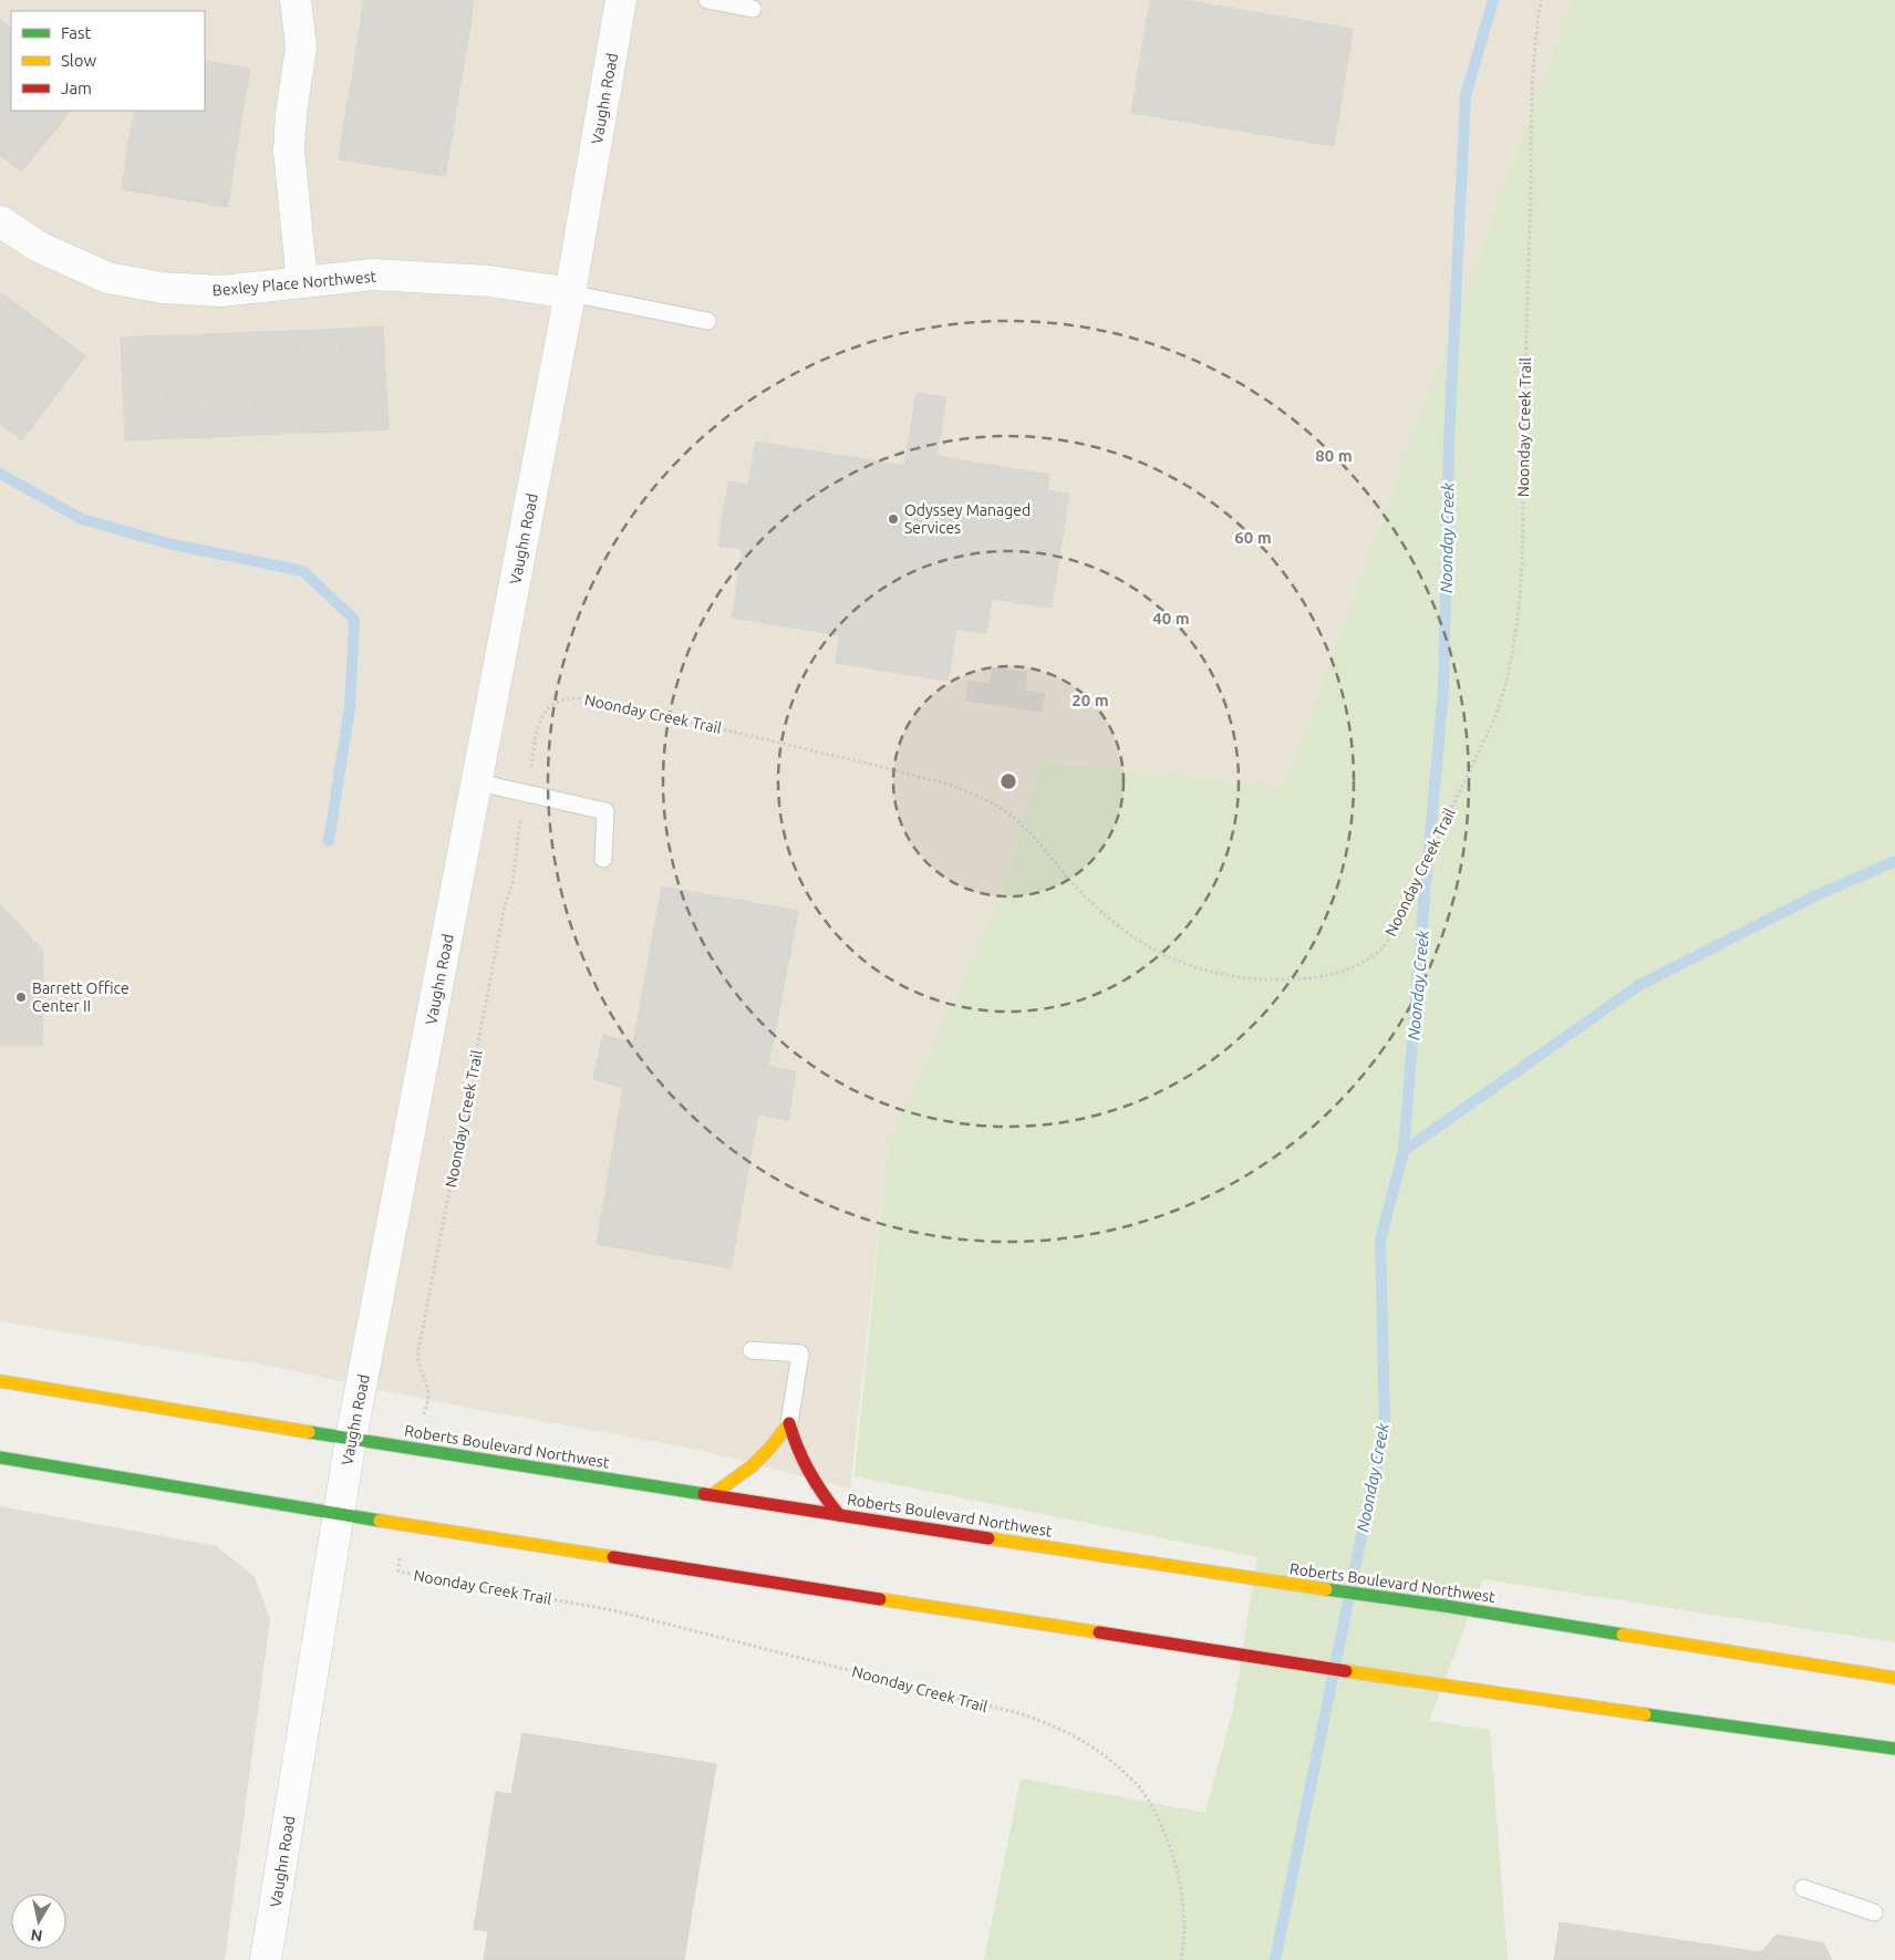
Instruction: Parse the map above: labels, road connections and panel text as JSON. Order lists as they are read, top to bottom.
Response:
{
  "streets": {
    "street": ["Vaughn Road", "Bexley Place Northwest", "Roberts Boulevard Northwest"],
    "path": ["Noonday Creek Trail"]
  },
  "crossings": [
    ["Vaughn Road", "Bexley Place Northwest"],
    ["Vaughn Road", "Roberts Boulevard Northwest"],
    ["Noonday Creek Trail", "Roberts Boulevard Northwest"]
  ],
  "water": ["Noonday Creek"],
  "places": ["Odyssey Managed Services", "Barrett Office Center II"],
  "legend": ["Fast", "Slow", "Jam"],
  "north": "bottom",
  "rings": [
    "80 m",
    "60 m",
    "40 m",
    "20 m"
  ]
}
